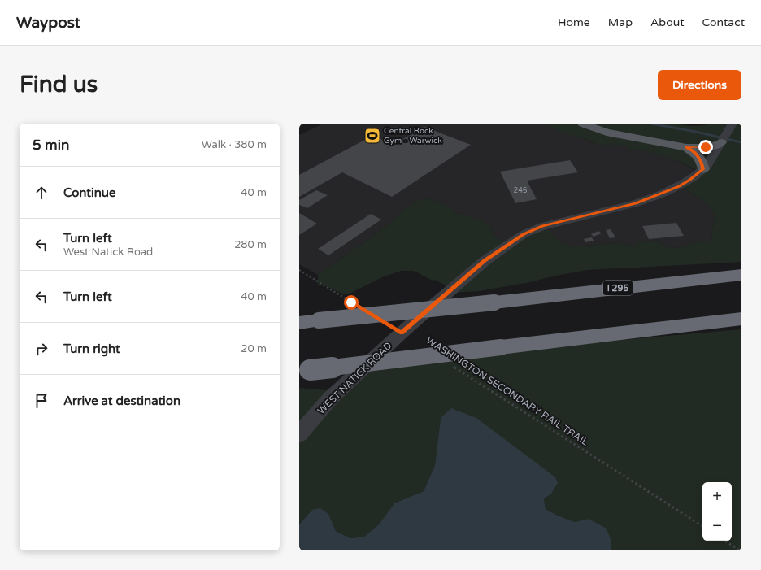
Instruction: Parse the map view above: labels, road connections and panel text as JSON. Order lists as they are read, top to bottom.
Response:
{
  "streets": {
    "highway": ["I 295"],
    "street": ["WEST NATICK ROAD"],
    "path": ["WASHINGTON SECONDARY RAIL TRAIL"]
  },
  "places": {
    "sports": ["Central Rock Gym - Warwick"]
  },
  "house_numbers": ["245"],
  "page": {
    "header": "Waypost",
    "nav": [
      "Home",
      "Map",
      "About",
      "Contact"
    ],
    "buttons": "Directions",
    "title": "Find us",
    "heading": ["5 min", "Walk · 380 m"],
    "list": [
      ["Continue", "40 m"],
      ["Turn left", "West Natick Road", "280 m"],
      ["Turn left", "40 m"],
      ["Turn right", "20 m"],
      "Arrive at destination"
    ],
    "map_buttons": ["+", "−"]
  }
}
